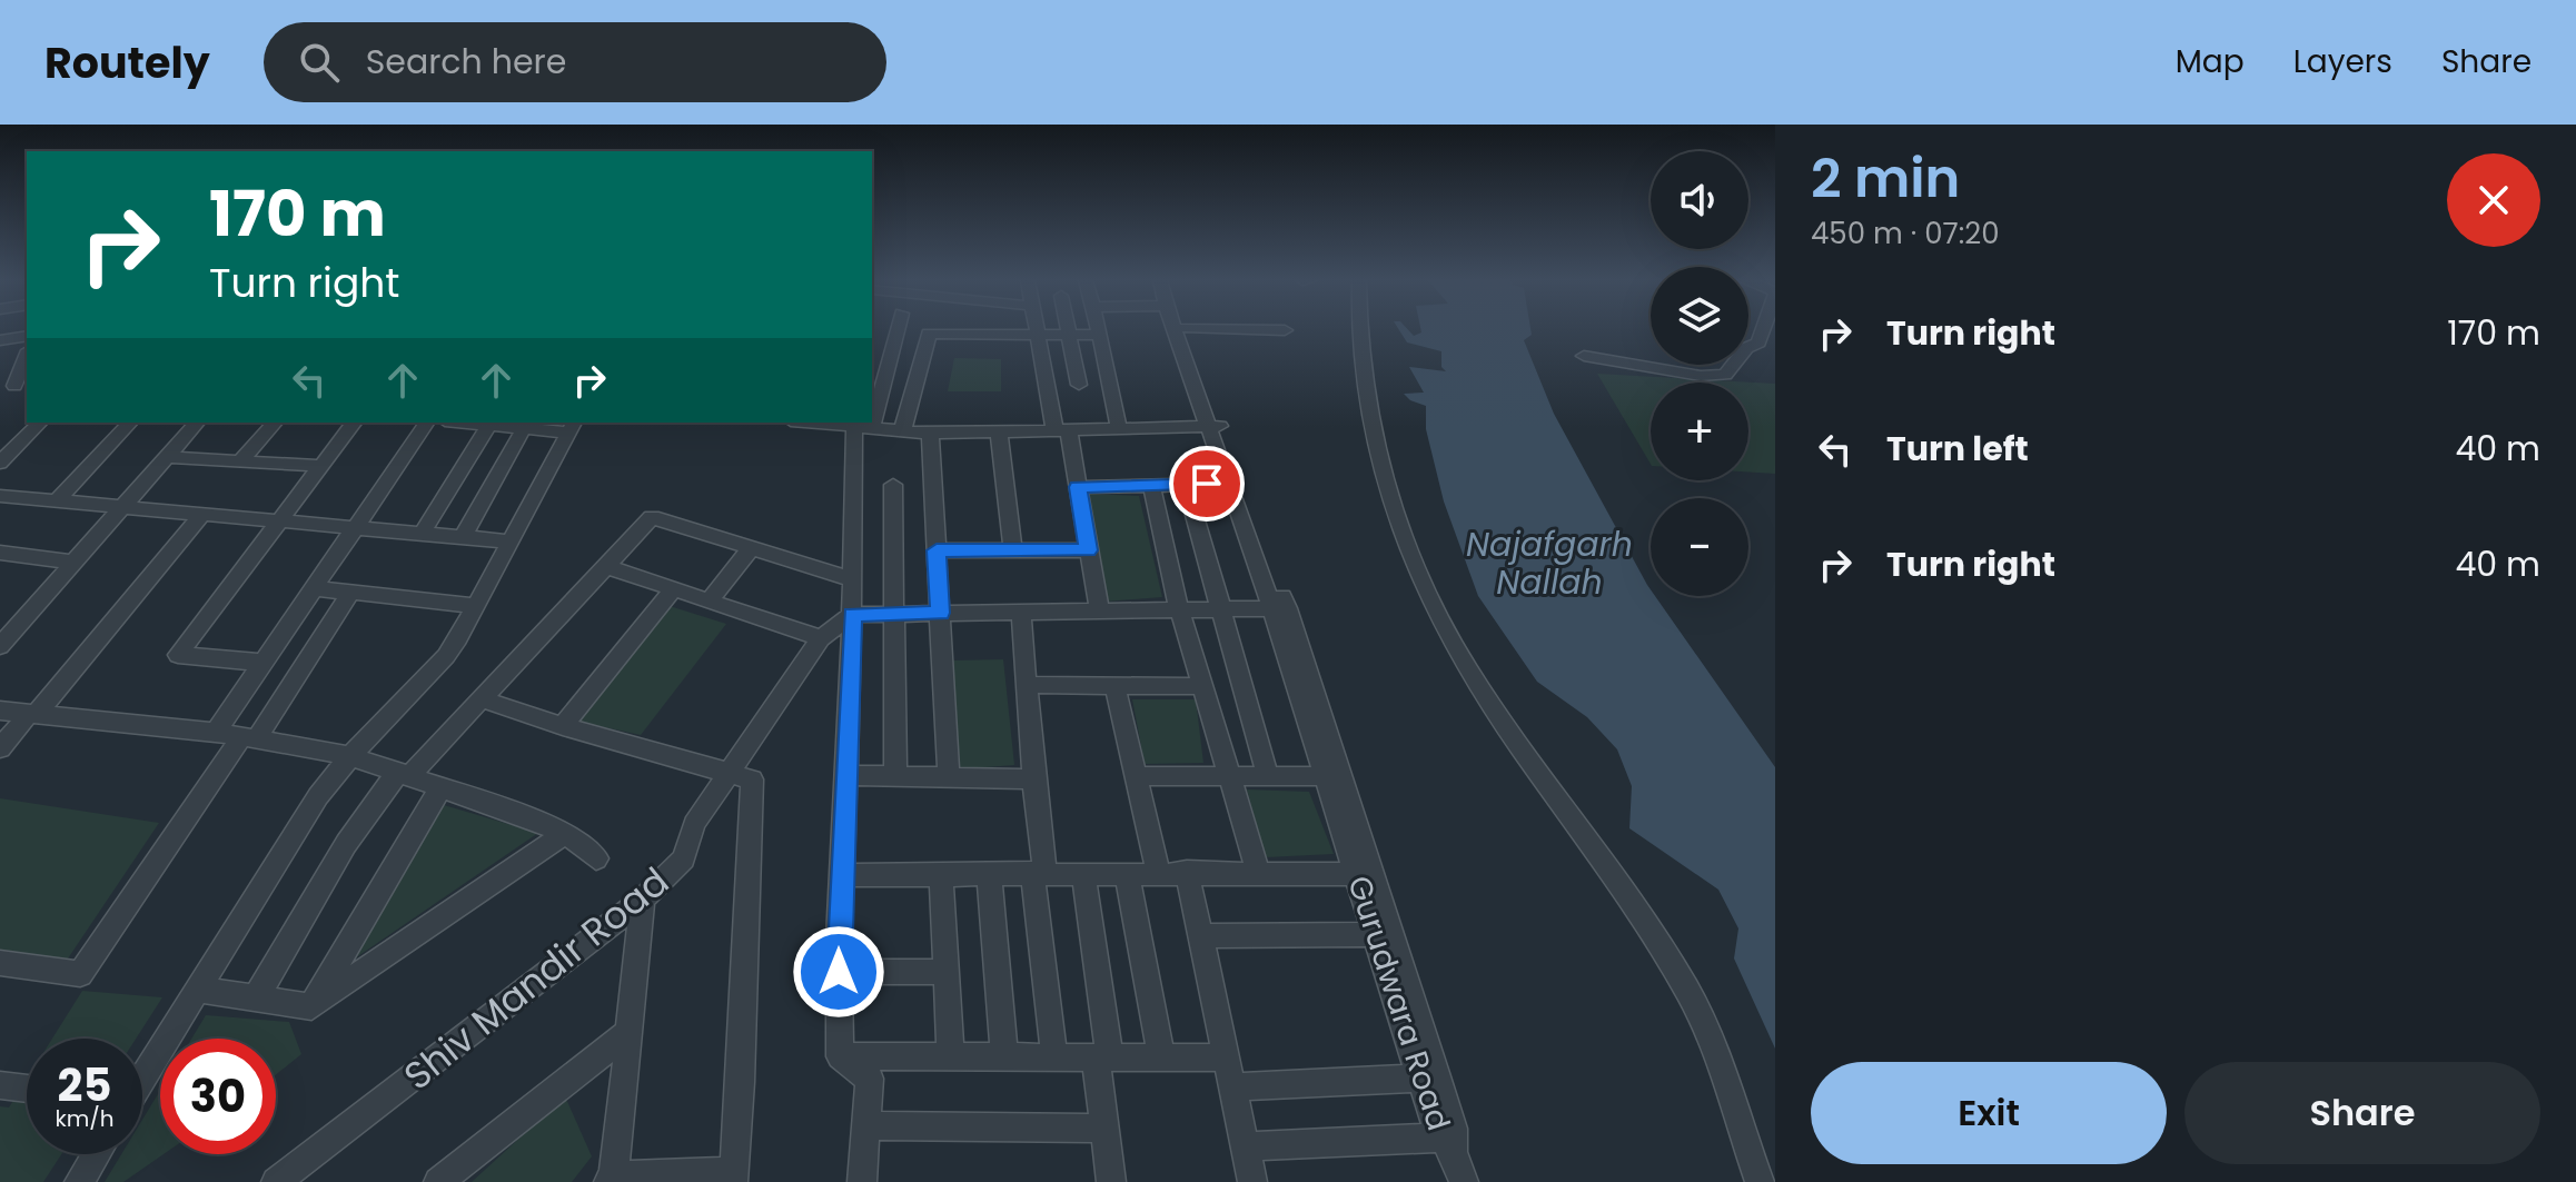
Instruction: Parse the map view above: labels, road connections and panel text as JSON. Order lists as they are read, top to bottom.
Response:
{
  "streets": {
    "street": ["Shiv Mandir Road", "Gurudwara Road"]
  },
  "water": ["Najafgarh Nallah"],
  "page": {
    "header": "Routely",
    "search": "Search here",
    "nav": ["Map", "Layers", "Share"],
    "heading": ["2 min", "450 m · 07:20"],
    "map_buttons": ["+", "−"],
    "turn": ["170 m", "Turn right"],
    "list": [
      {
        "name": "Turn right",
        "value": "170 m"
      },
      {
        "name": "Turn left",
        "value": "40 m"
      },
      {
        "name": "Turn right",
        "value": "40 m"
      }
    ],
    "speed": "25 km/h",
    "limit": "30",
    "buttons": ["Exit", "Share"]
  }
}
